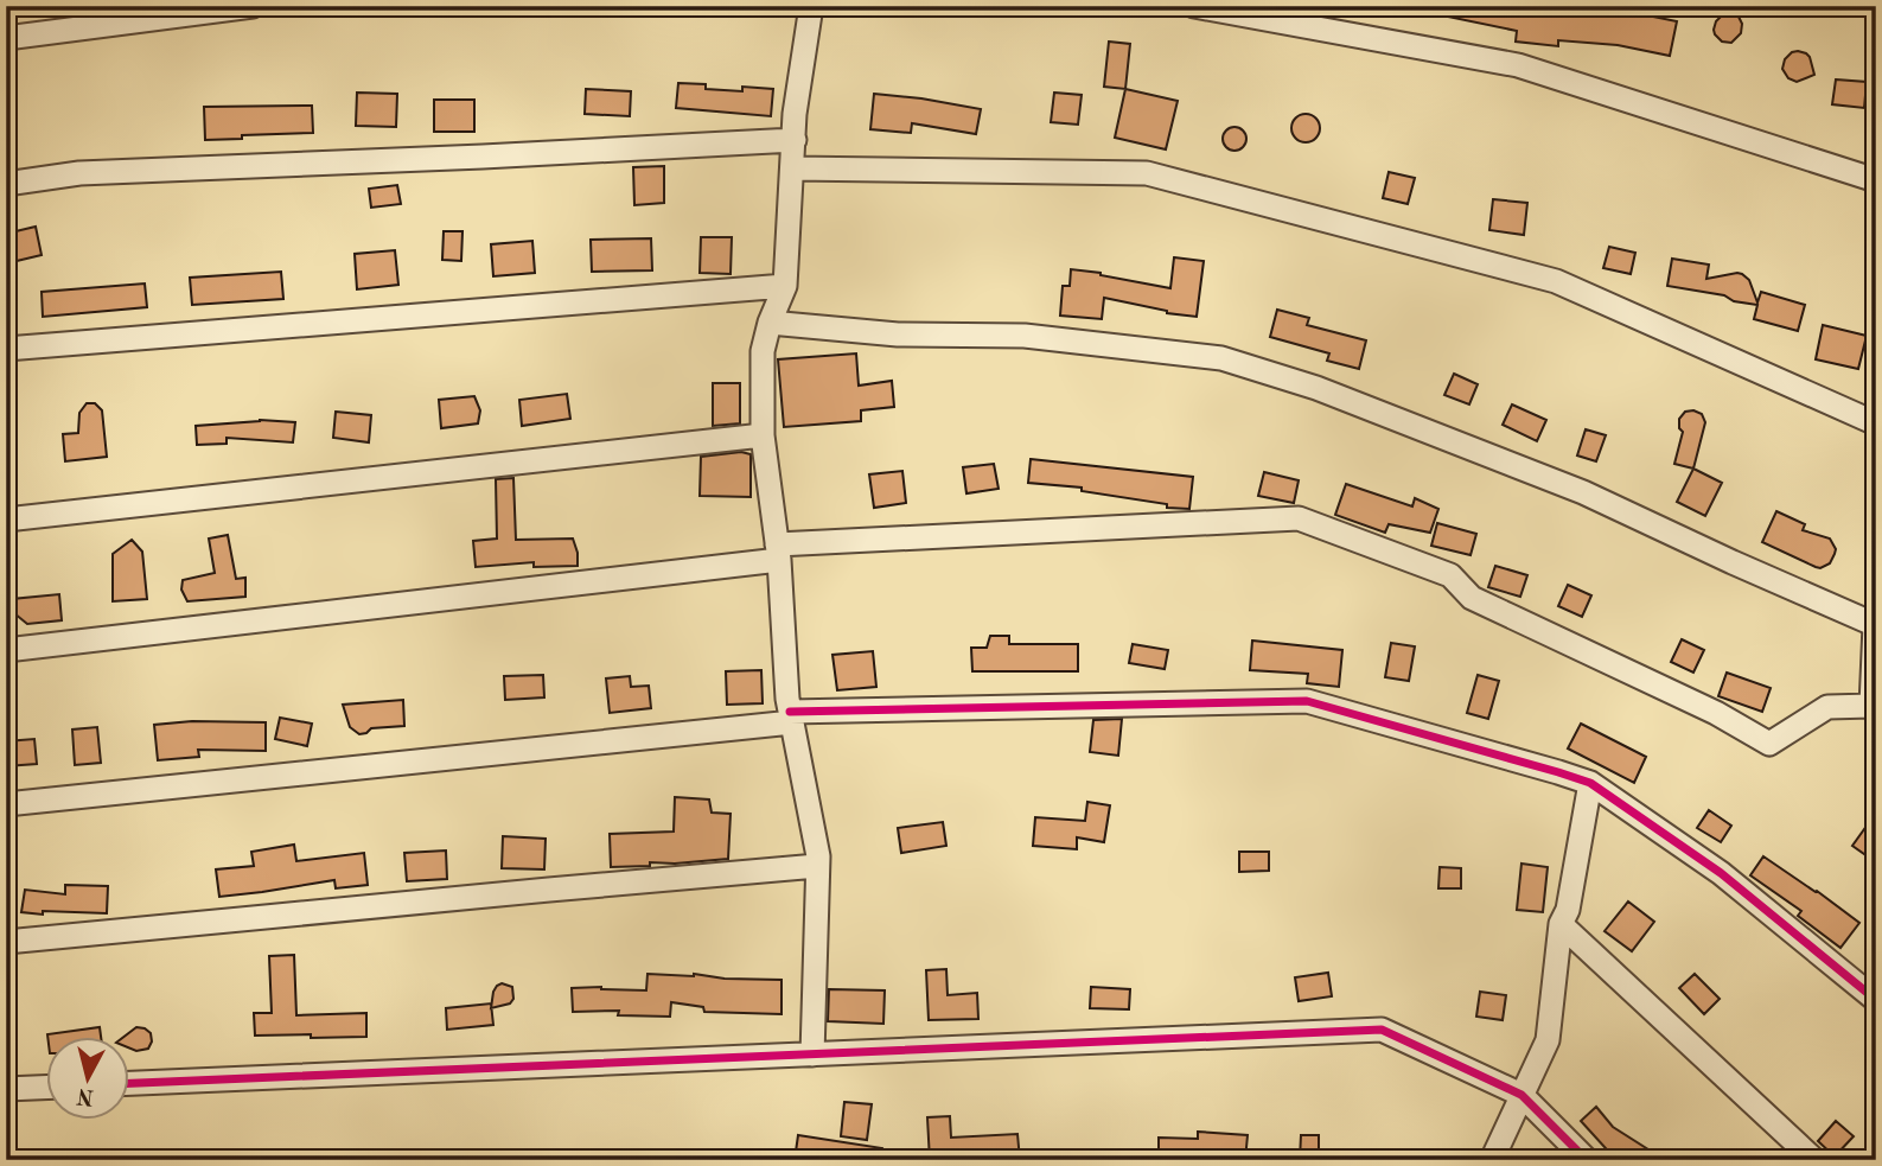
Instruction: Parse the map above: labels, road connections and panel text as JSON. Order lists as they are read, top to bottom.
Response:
{
  "north": "bottom"
}
